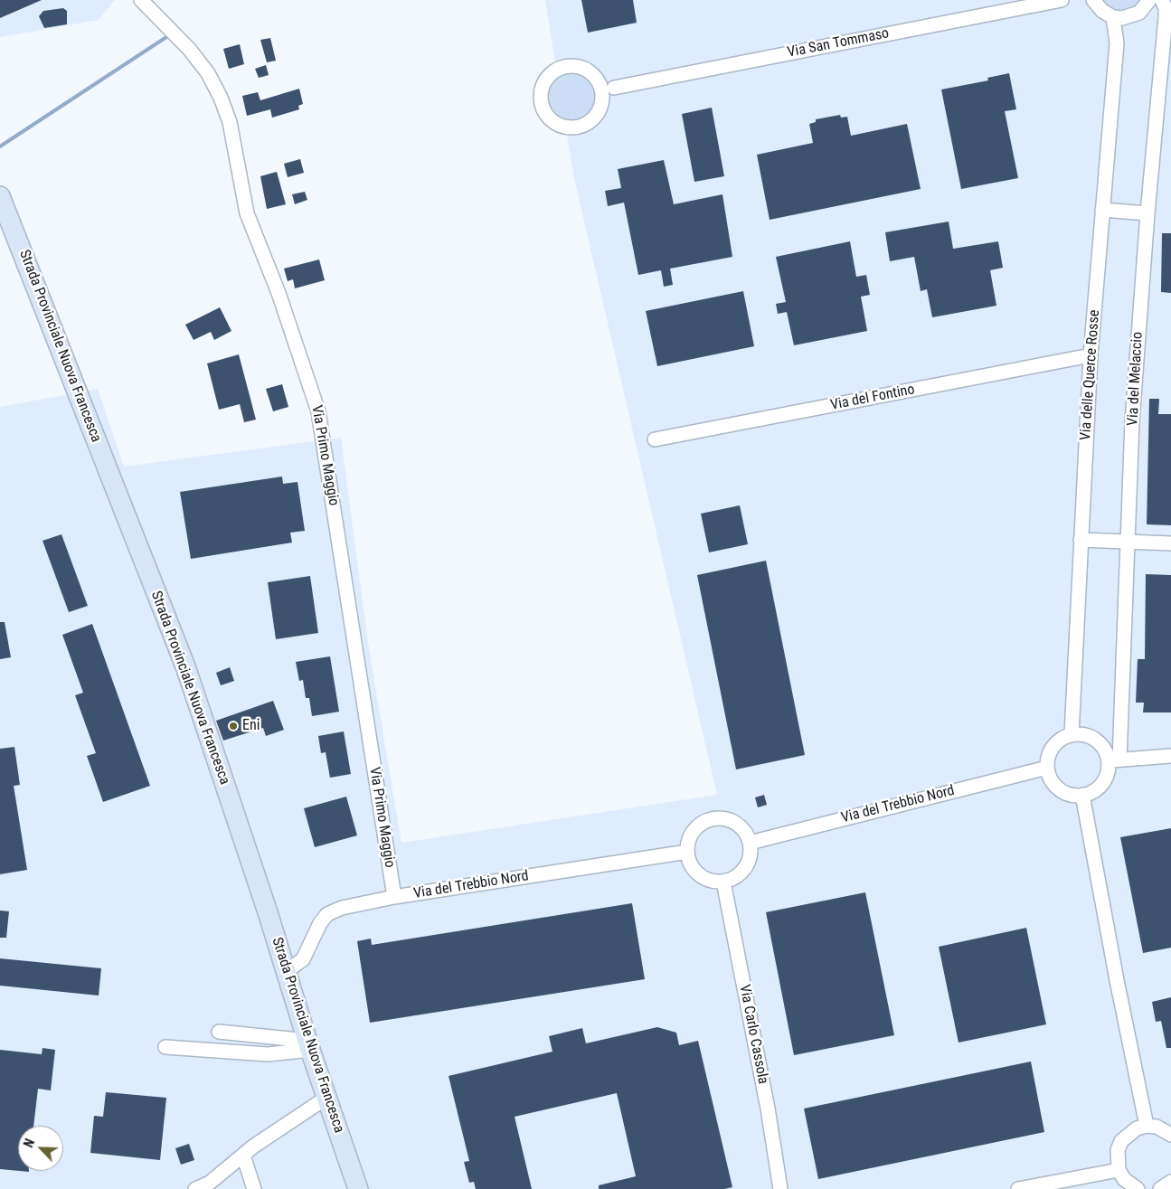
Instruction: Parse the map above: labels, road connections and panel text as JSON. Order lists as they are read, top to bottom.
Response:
{
  "streets": {
    "main road": ["Strada Provinciale Nuova Francesca"],
    "street": [
      "Via San Tommaso",
      "Via delle Querce Rosse",
      "Via del Melaccio",
      "Via del Fontino",
      "Via Primo Maggio",
      "Via del Trebbio Nord",
      "Via Carlo Cassola"
    ]
  },
  "crossings": [
    ["Strada Provinciale Nuova Francesca", "Via del Trebbio Nord"],
    ["Via delle Querce Rosse", "Via del Melaccio"],
    ["Via delle Querce Rosse", "Via del Fontino"],
    ["Via delle Querce Rosse", "Via del Trebbio Nord"],
    ["Via del Melaccio", "Via del Trebbio Nord"],
    ["Via Primo Maggio", "Via del Trebbio Nord"],
    ["Via del Trebbio Nord", "Via Carlo Cassola"]
  ],
  "places": ["Eni"],
  "north": "top left"
}
